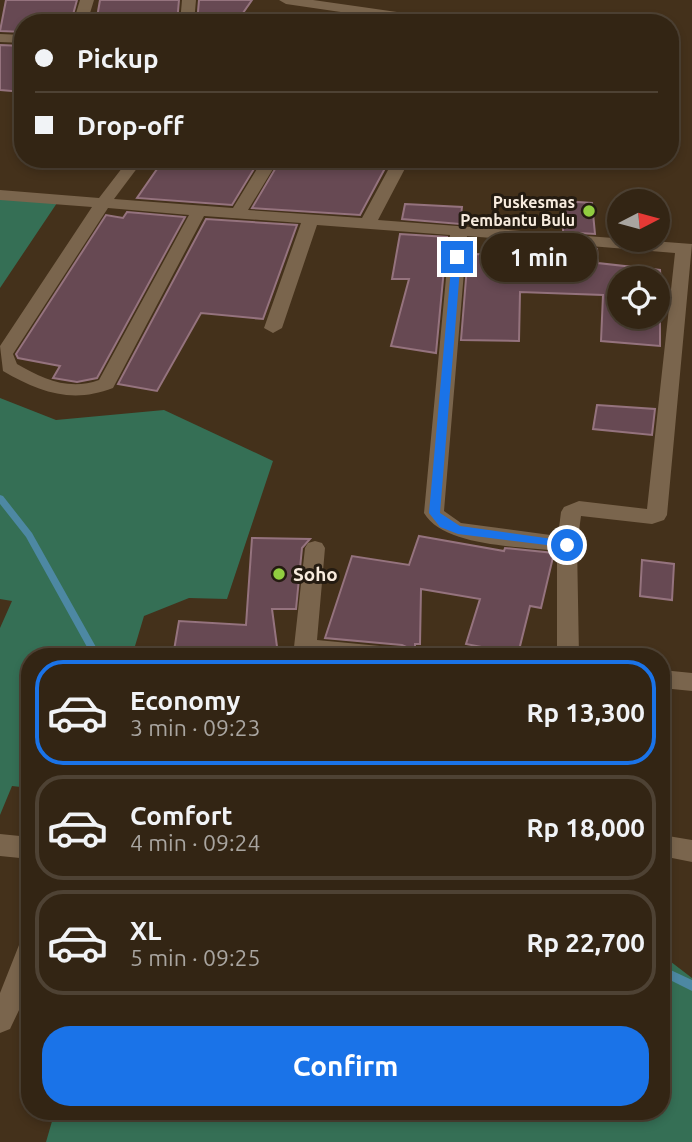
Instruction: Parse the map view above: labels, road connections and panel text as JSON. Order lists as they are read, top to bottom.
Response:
{
  "places": ["Puskesmas Pembantu Bulu", "Soho"],
  "north": "right",
  "page": {
    "banner": ["Pickup", "Drop-off"],
    "bubble": "1 min",
    "list": [
      {
        "name": "Economy",
        "note": "3 min · 09:23",
        "value": "Rp 13,300"
      },
      {
        "name": "Comfort",
        "note": "4 min · 09:24",
        "value": "Rp 18,000"
      },
      {
        "name": "XL",
        "note": "5 min · 09:25",
        "value": "Rp 22,700"
      }
    ],
    "buttons": "Confirm"
  }
}
